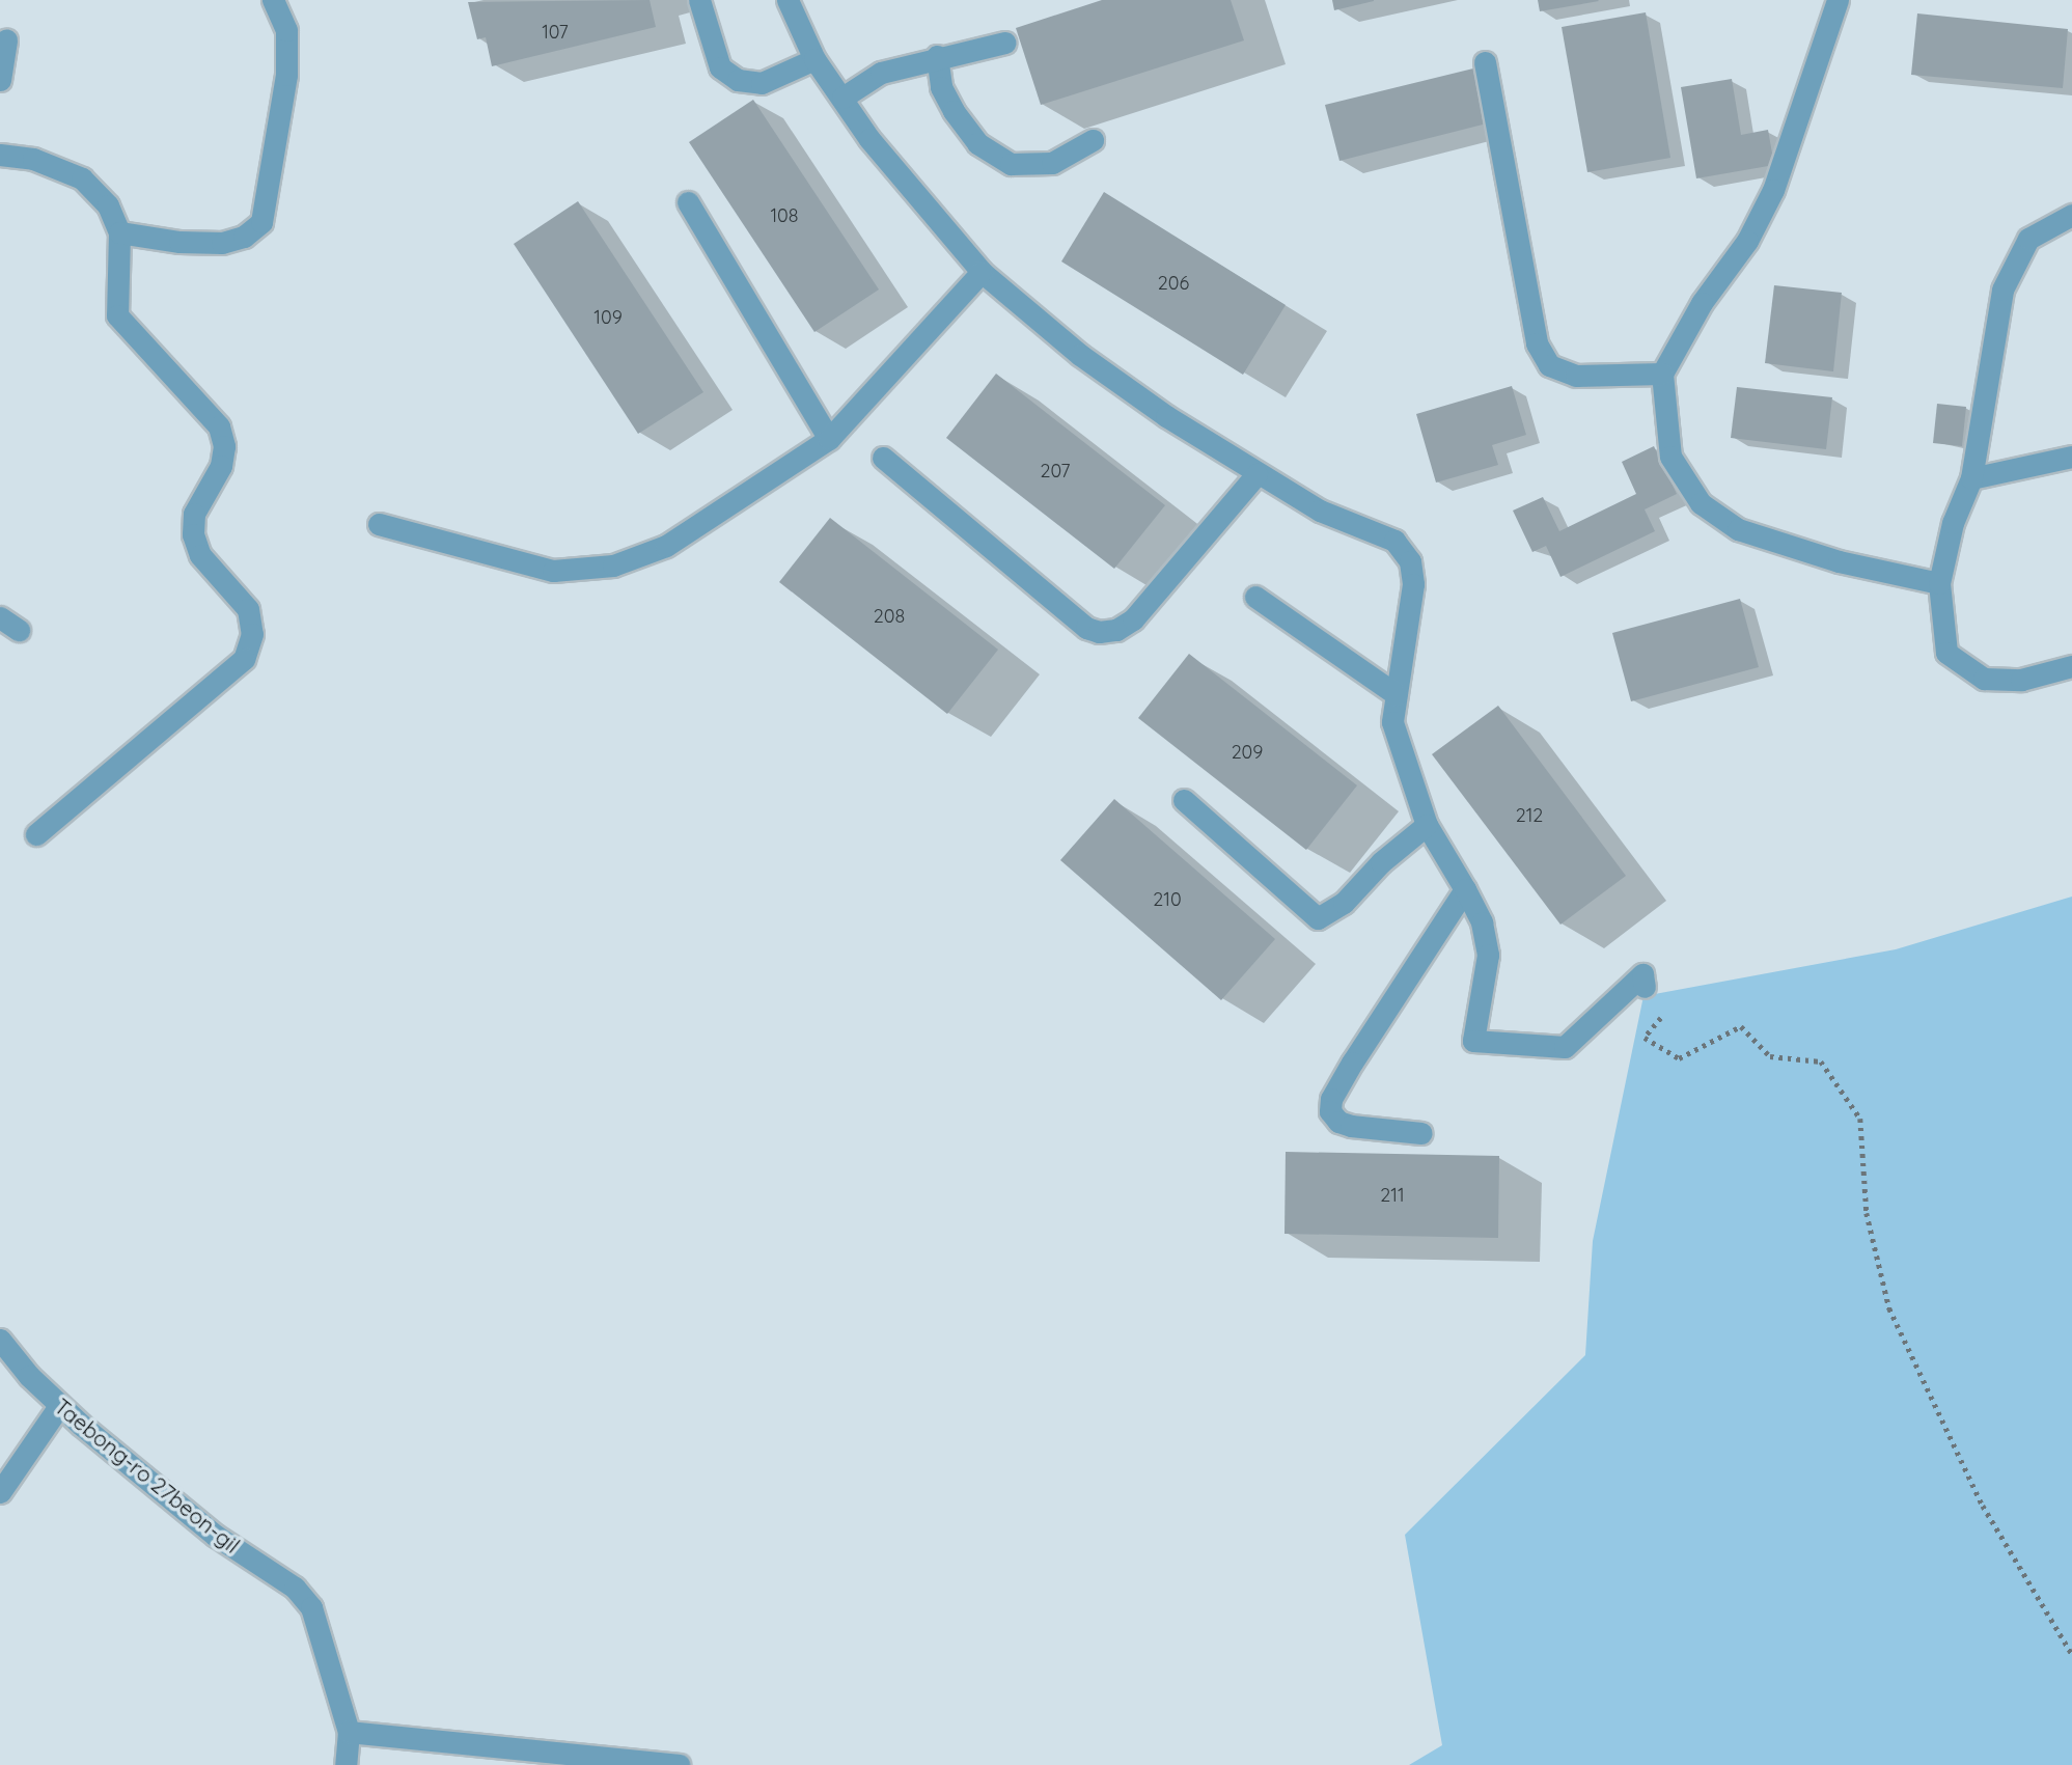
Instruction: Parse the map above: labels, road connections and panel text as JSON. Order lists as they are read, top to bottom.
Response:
{
  "streets": {
    "street": ["Taebong-ro 27beon-gil"]
  },
  "house_numbers": [
    "107",
    "108",
    "206",
    "109",
    "207",
    "208",
    "209",
    "212",
    "210",
    "211"
  ]
}
